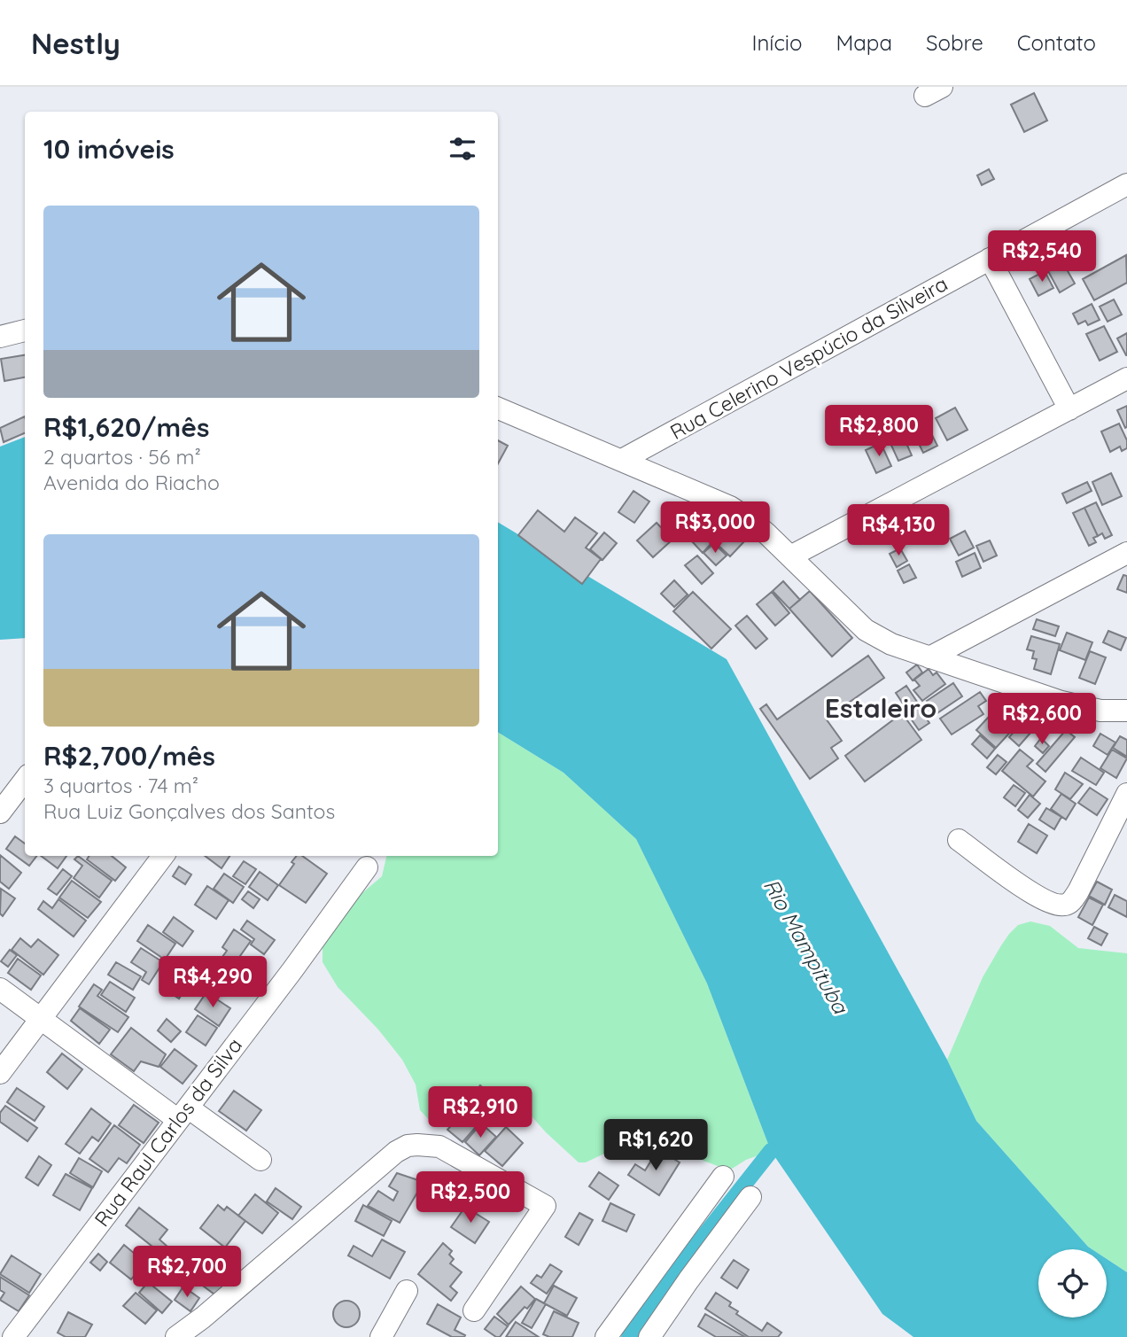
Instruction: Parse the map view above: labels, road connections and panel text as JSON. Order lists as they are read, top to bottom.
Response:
{
  "streets": {
    "street": ["Rua Celerino Vespúcio da Silveira", "Rua Raul Carlos da Silva"]
  },
  "districts": ["Estaleiro"],
  "water": ["Rio Mampituba"],
  "page": {
    "header": "Nestly",
    "nav": [
      "Início",
      "Mapa",
      "Sobre",
      "Contato"
    ],
    "heading": "10 imóveis",
    "list": [
      {
        "name": "R$1,620/mês",
        "note": "2 quartos · 56 m² · Avenida do Riacho"
      },
      {
        "name": "R$2,700/mês",
        "note": "3 quartos · 74 m² · Rua Luiz Gonçalves dos Santos"
      }
    ],
    "price": [
      "R$2,540",
      "R$2,800",
      "R$3,000",
      "R$4,130",
      "R$2,600",
      "R$4,290",
      "R$2,910",
      "R$1,620",
      "R$2,500",
      "R$2,700"
    ]
  }
}
